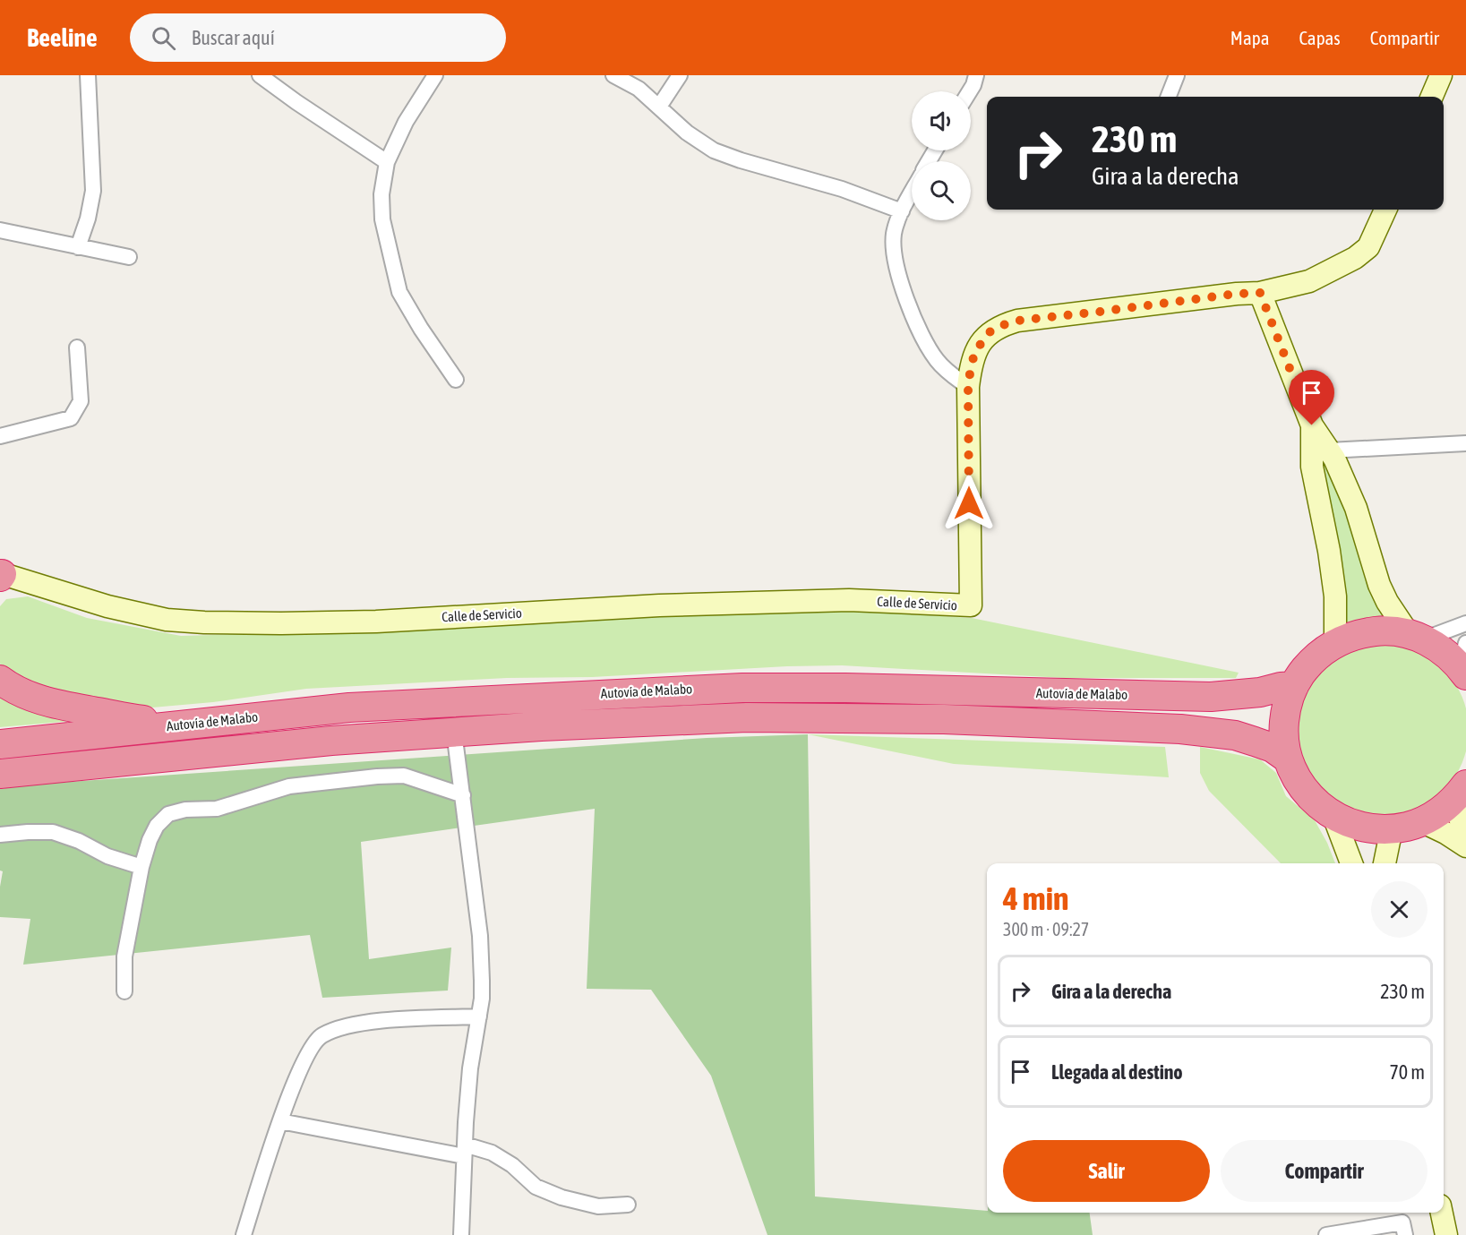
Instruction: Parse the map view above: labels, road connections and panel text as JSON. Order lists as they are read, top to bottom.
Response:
{
  "streets": {
    "highway": ["Autovía de Malabo"],
    "street": ["Calle de Servicio"]
  },
  "page": {
    "header": "Beeline",
    "search": "Buscar aquí",
    "nav": ["Mapa", "Capas", "Compartir"],
    "turn": ["230 m", "Gira a la derecha"],
    "heading": ["4 min", "300 m · 09:27"],
    "list": [
      {
        "name": "Gira a la derecha",
        "value": "230 m"
      },
      {
        "name": "Llegada al destino",
        "value": "70 m"
      }
    ],
    "buttons": ["Salir", "Compartir"]
  }
}
